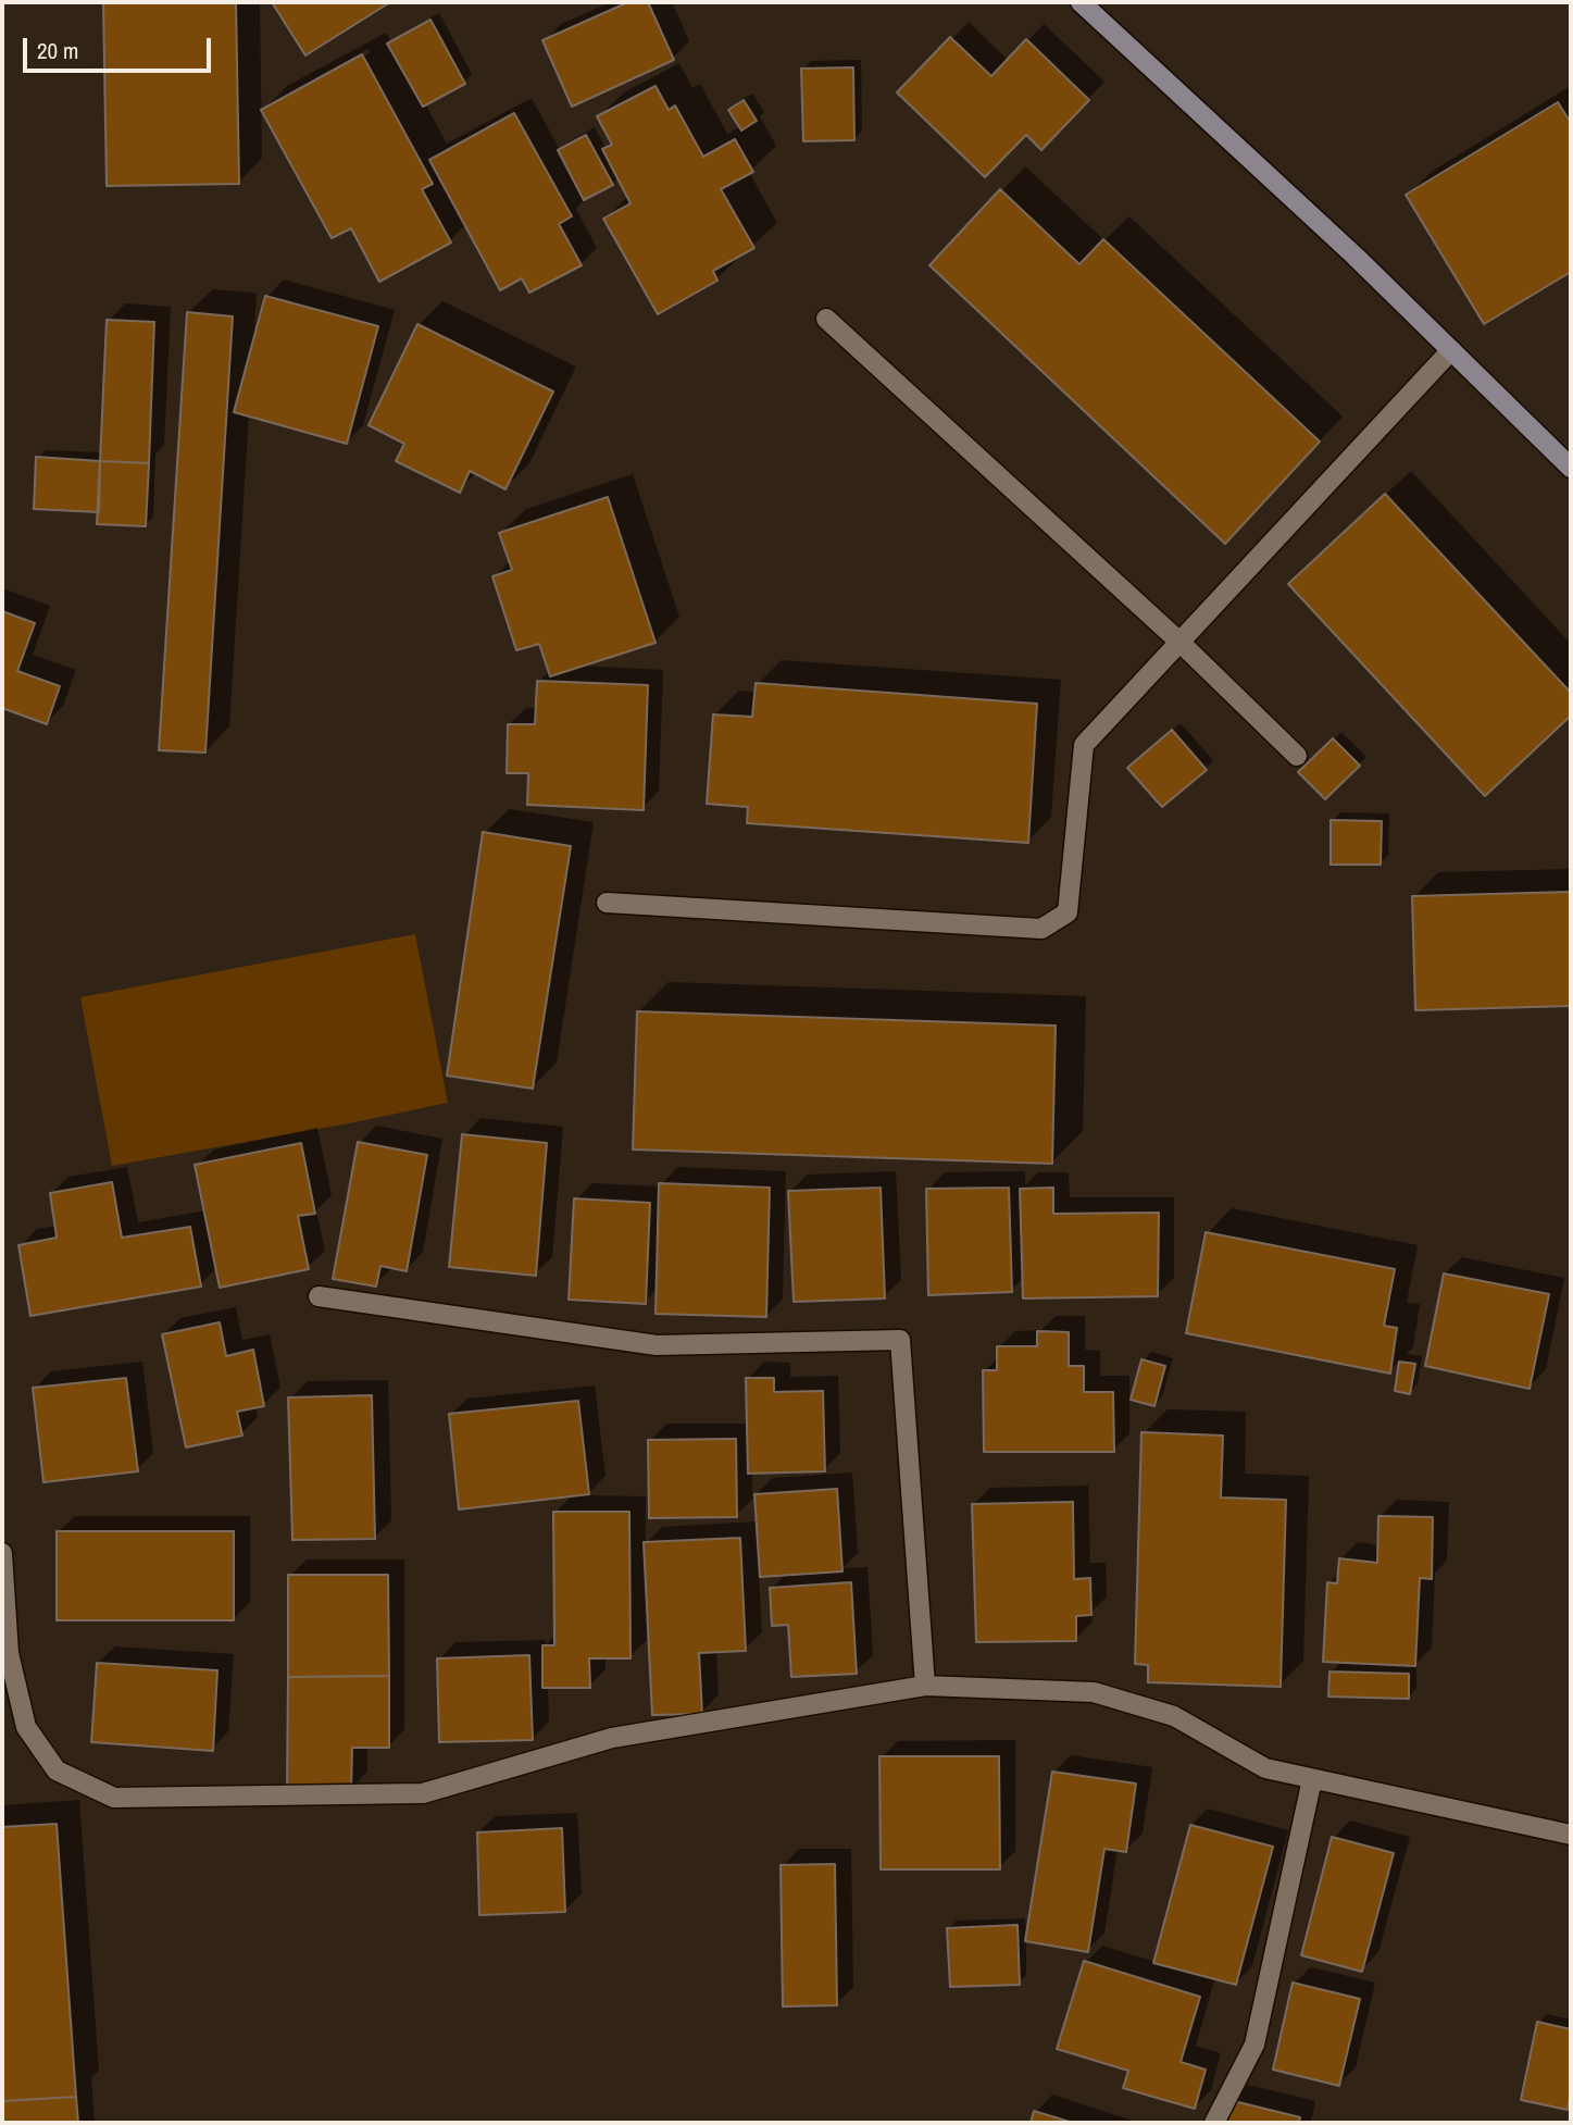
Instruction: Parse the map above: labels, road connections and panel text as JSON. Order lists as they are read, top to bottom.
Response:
{
  "scale_bar": "20 m"
}
